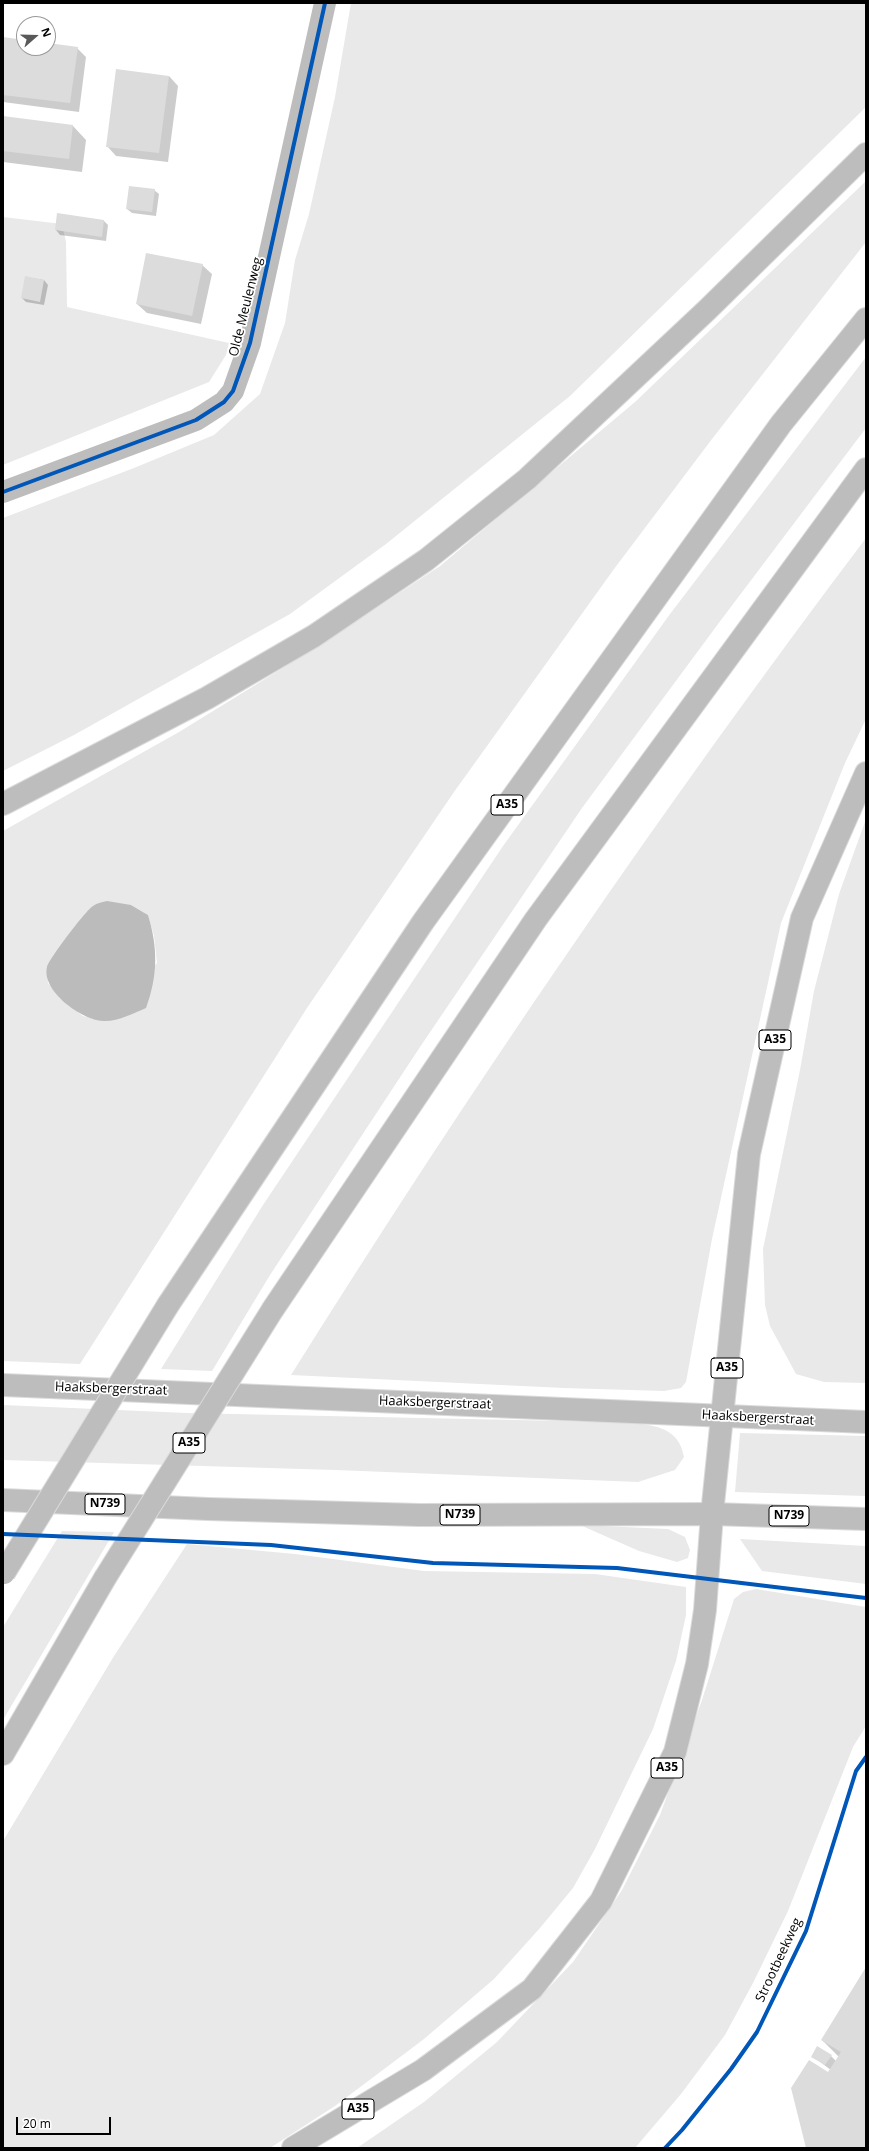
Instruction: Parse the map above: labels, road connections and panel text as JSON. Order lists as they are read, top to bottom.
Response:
{
  "streets": {
    "main road": [
      "Olde Meulenweg",
      "A35",
      "Haaksbergerstraat",
      "N739"
    ],
    "cycle path": ["Strootbeekweg"]
  },
  "crossings": [
    ["A35", "Haaksbergerstraat"],
    ["A35", "N739"]
  ],
  "scale_bar": "20 m",
  "north": "right"
}
